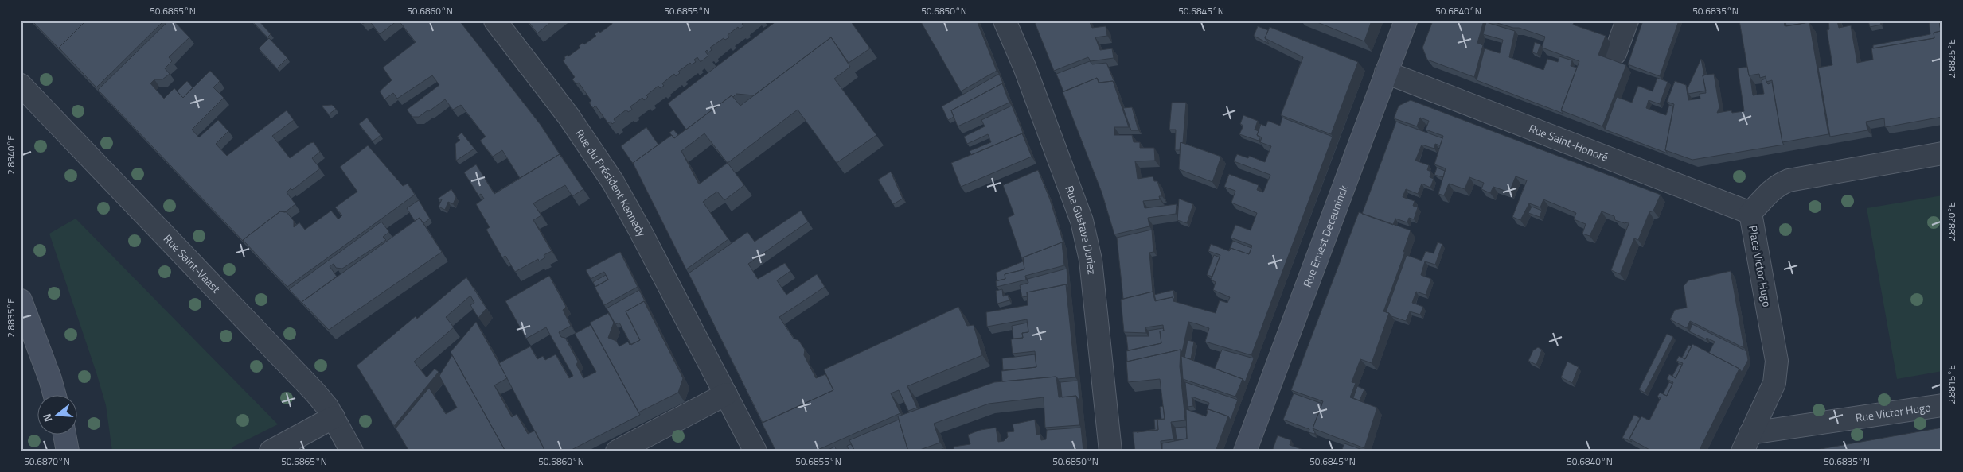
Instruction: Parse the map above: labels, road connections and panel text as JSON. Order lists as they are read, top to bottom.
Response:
{
  "streets": {
    "street": [
      "Rue Saint-Honoré",
      "Rue du Président Kennedy",
      "Rue Gustave Duriez",
      "Rue Ernest Deceuninck",
      "Rue Saint-Vaast",
      "Place Victor Hugo",
      "Rue Victor Hugo"
    ]
  },
  "crossings": [
    ["Rue Saint-Honoré", "Rue Ernest Deceuninck"],
    ["Rue Saint-Honoré", "Place Victor Hugo"],
    ["Place Victor Hugo", "Rue Victor Hugo"]
  ],
  "north": "left",
  "coordinates": [
    "50.6865°N",
    "50.6860°N",
    "50.6855°N",
    "50.6850°N",
    "50.6845°N",
    "50.6840°N",
    "50.6835°N",
    "2.8825°E",
    "2.8840°E",
    "2.8820°E",
    "2.8835°E",
    "2.8815°E",
    "50.6870°N"
  ]
}
